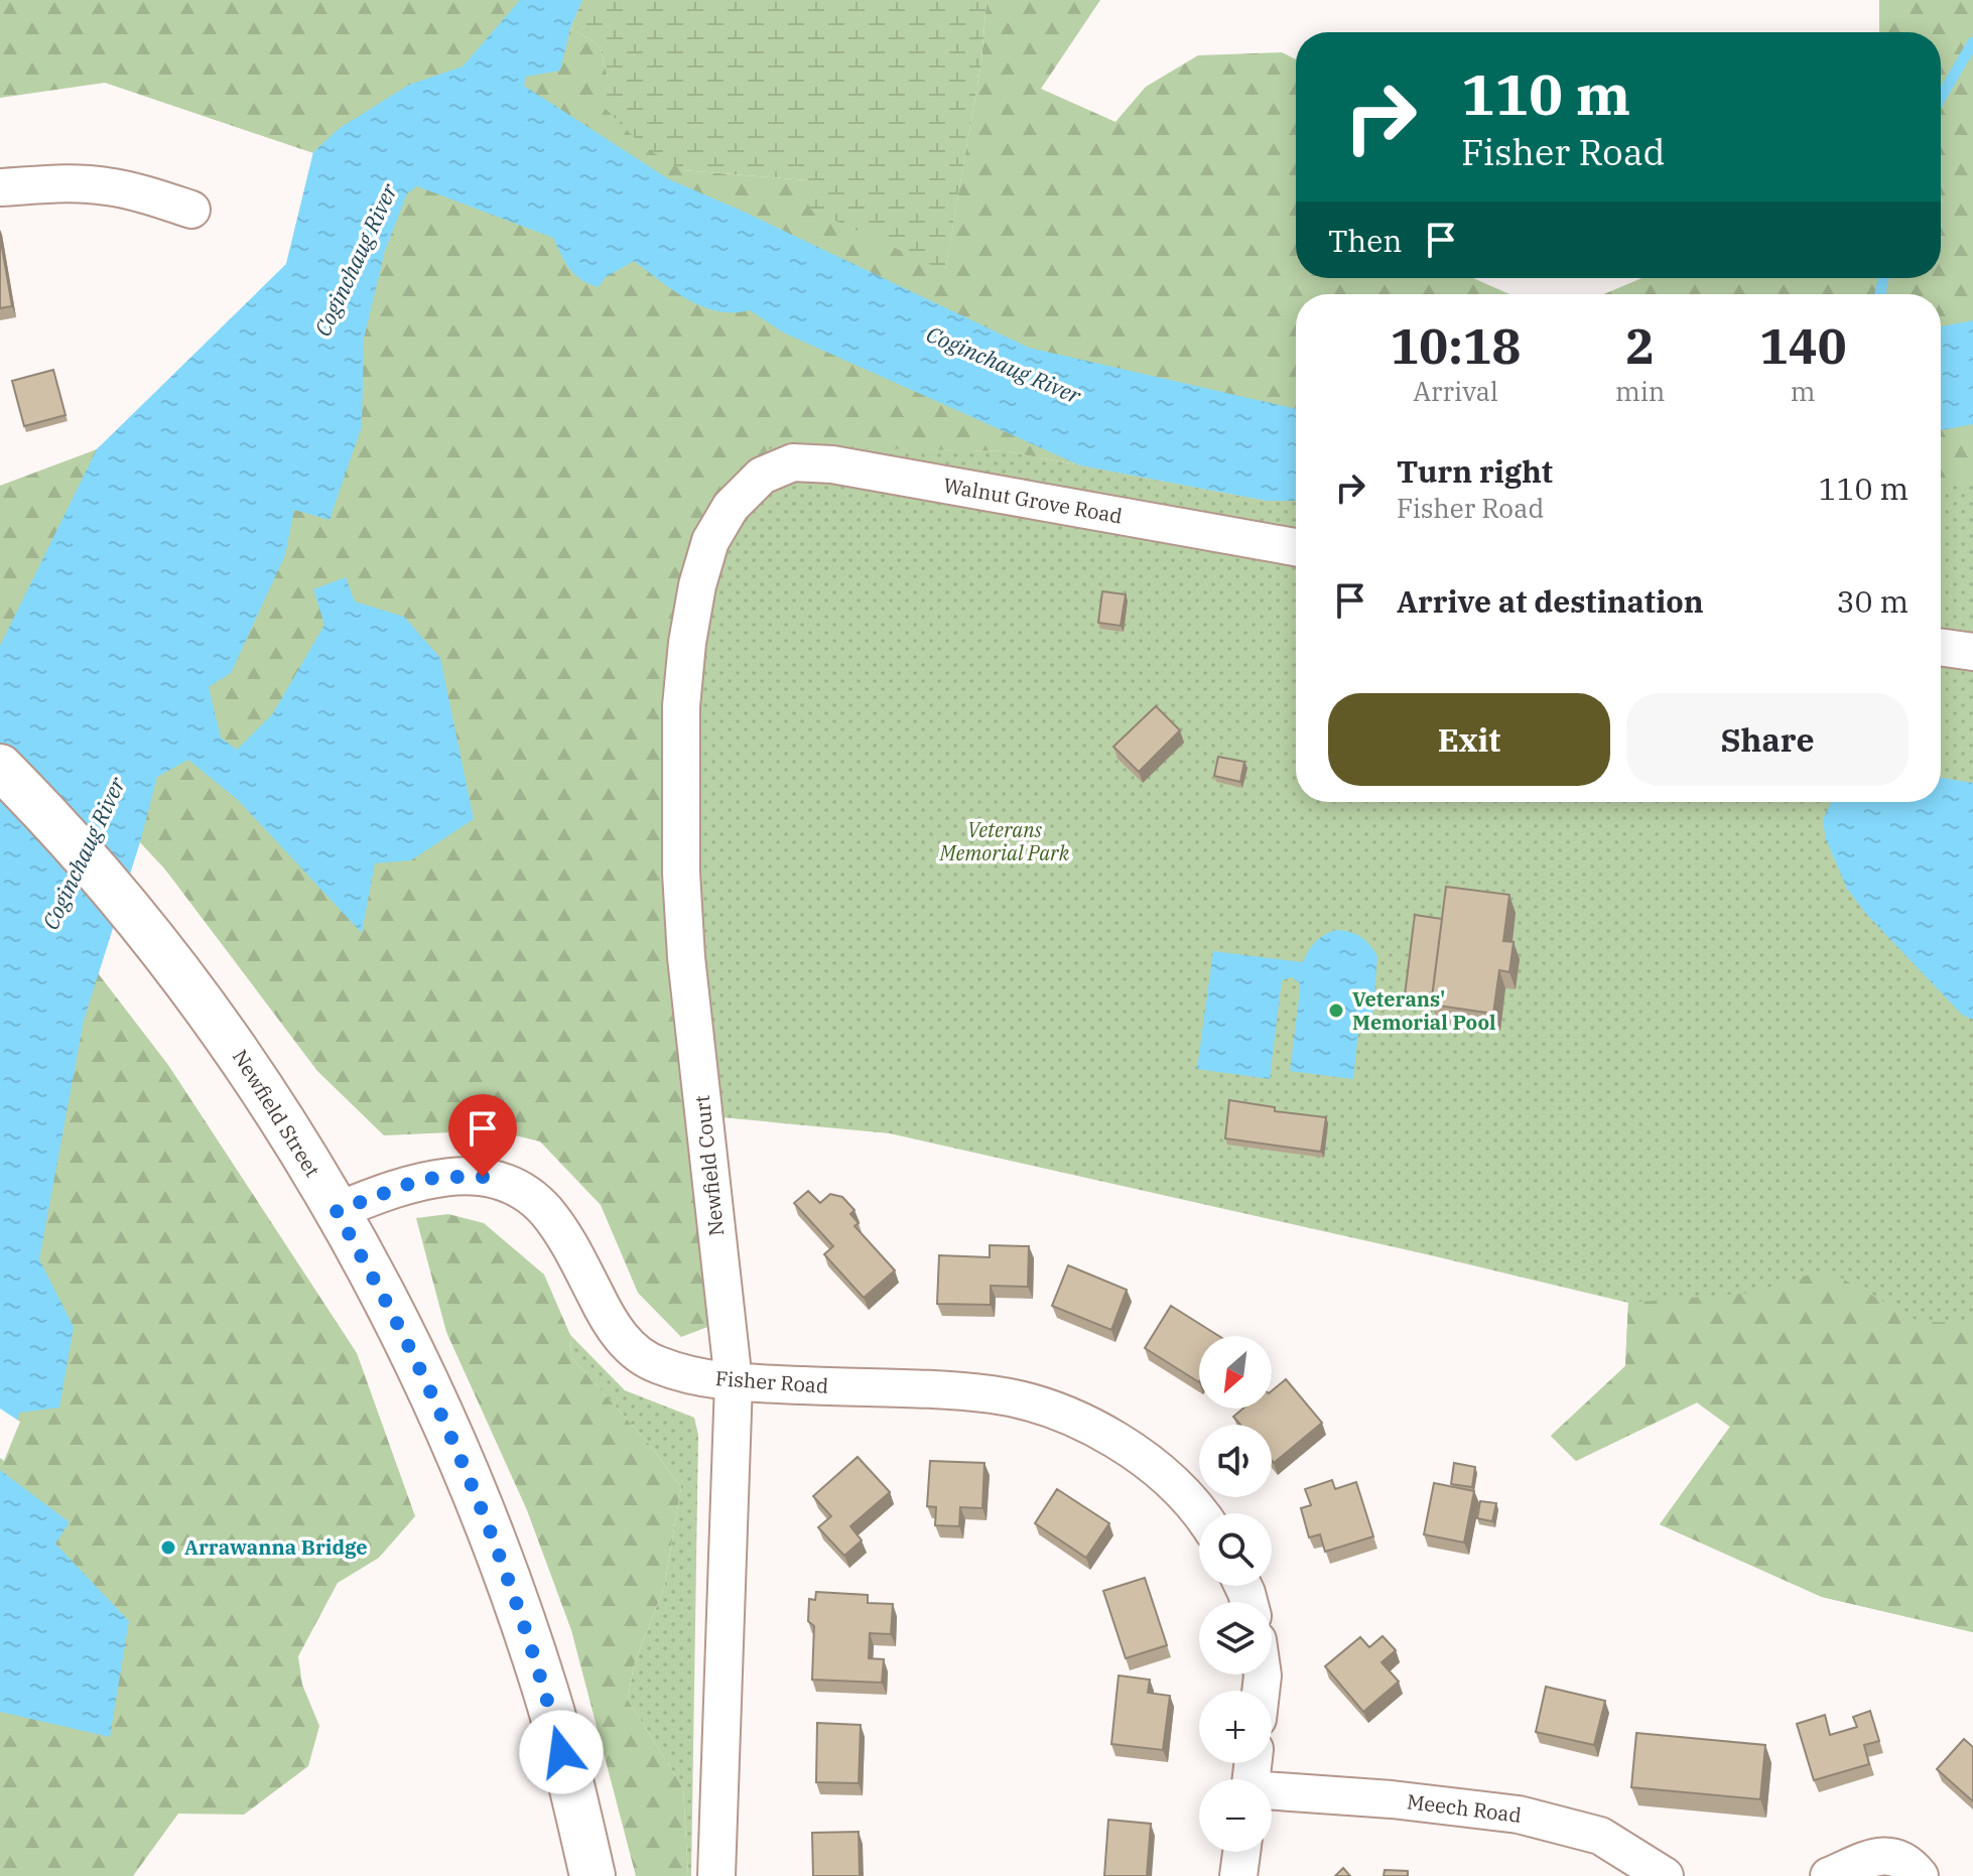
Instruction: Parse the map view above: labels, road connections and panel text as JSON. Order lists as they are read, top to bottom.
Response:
{
  "streets": {
    "main road": ["Newfield Street"],
    "street": [
      "Walnut Grove Road",
      "Newfield Court",
      "Fisher Road",
      "Meech Road"
    ]
  },
  "crossings": [
    ["Walnut Grove Road", "Newfield Court"],
    ["Newfield Street", "Fisher Road"],
    ["Newfield Court", "Fisher Road"]
  ],
  "water": ["Coginchaug River"],
  "parks": ["Veterans Memorial Park"],
  "places": ["Veterans' Memorial Pool", "Arrawanna Bridge"],
  "north": "bottom left",
  "page": {
    "turn": ["110 m", "Fisher Road"],
    "then": "Then",
    "eta": [
      "10:18",
      "Arrival",
      "2",
      "min",
      "140",
      "m"
    ],
    "list": [
      {
        "name": "Turn right",
        "note": "Fisher Road",
        "value": "110 m"
      },
      {
        "name": "Arrive at destination",
        "value": "30 m"
      }
    ],
    "buttons": ["Exit", "Share"],
    "map_buttons": ["+", "−"]
  }
}
